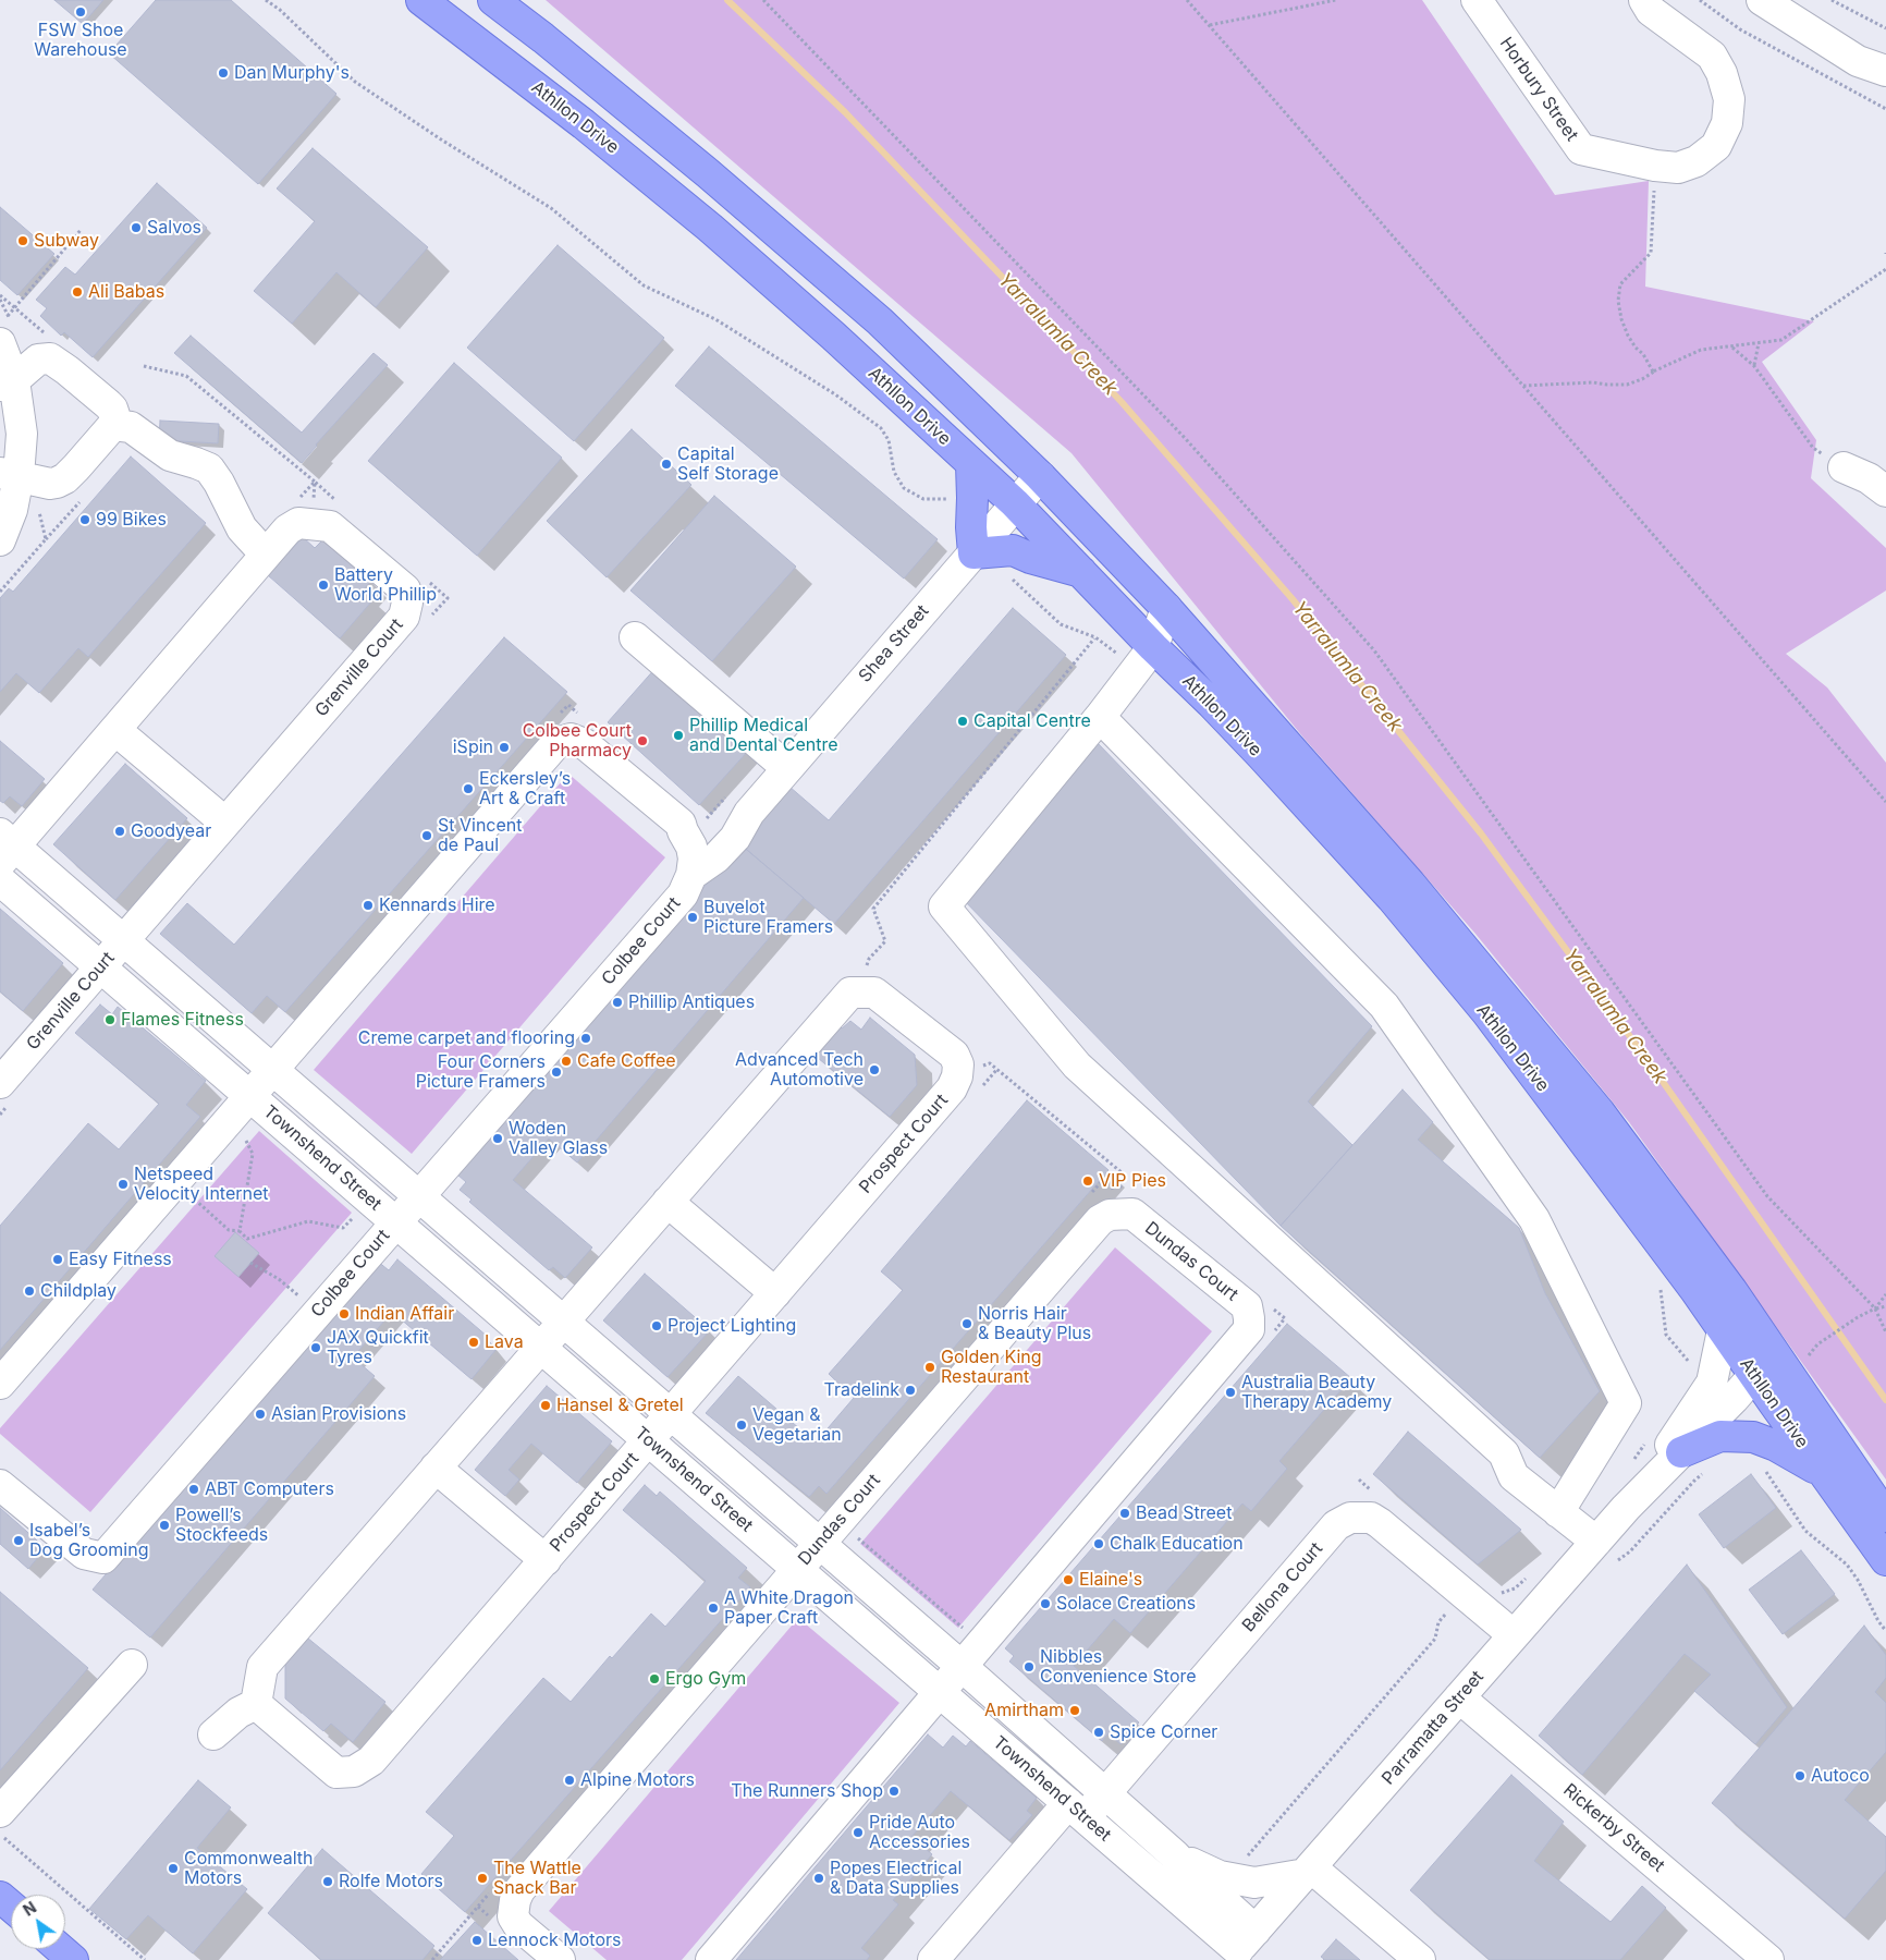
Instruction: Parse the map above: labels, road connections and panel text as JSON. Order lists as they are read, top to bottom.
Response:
{
  "streets": {
    "main road": ["Athllon Drive"],
    "street": [
      "Horbury Street",
      "Shea Street",
      "Grenville Court",
      "Colbee Court",
      "Prospect Court",
      "Townshend Street",
      "Dundas Court",
      "Bellona Court",
      "Parramatta Street",
      "Rickerby Street"
    ]
  },
  "crossings": [
    ["Athllon Drive", "Shea Street"],
    ["Athllon Drive", "Parramatta Street"],
    ["Shea Street", "Colbee Court"],
    ["Grenville Court", "Townshend Street"],
    ["Colbee Court", "Townshend Street"],
    ["Prospect Court", "Townshend Street"],
    ["Townshend Street", "Dundas Court"],
    ["Townshend Street", "Bellona Court"],
    ["Townshend Street", "Parramatta Street"],
    ["Bellona Court", "Parramatta Street"],
    ["Parramatta Street", "Rickerby Street"]
  ],
  "water": ["Yarralumla Creek"],
  "places": [
    "FSW Shoe Warehouse",
    "Dan Murphy's",
    "Salvos",
    "Subway",
    "Ali Babas",
    "Capital Self Storage",
    "99 Bikes",
    "Battery World Phillip",
    "Capital Centre",
    "Phillip Medical and Dental Centre",
    "Colbee Court Pharmacy",
    "iSpin",
    "Eckersley’s Art & Craft",
    "Goodyear",
    "St Vincent de Paul",
    "Kennards Hire",
    "Buvelot Picture Framers",
    "Phillip Antiques",
    "Flames Fitness",
    "Creme carpet and flooring",
    "Cafe Coffee",
    "Advanced Tech Automotive",
    "Four Corners Picture Framers",
    "Woden Valley Glass",
    "VIP Pies",
    "Netspeed Velocity Internet",
    "Easy Fitness",
    "Childplay",
    "Indian Affair",
    "Norris Hair & Beauty Plus",
    "Project Lighting",
    "Lava",
    "JAX Quickfit Tyres",
    "Golden King Restaurant",
    "Tradelink",
    "Australia Beauty Therapy Academy",
    "Hansel & Gretel",
    "Asian Provisions",
    "Vegan & Vegetarian",
    "ABT Computers",
    "Bead Street",
    "Powell’s Stockfeeds",
    "Isabel’s Dog Grooming",
    "Chalk Education",
    "Elaine's",
    "Solace Creations",
    "A White Dragon Paper Craft",
    "Nibbles Convenience Store",
    "Ergo Gym",
    "Amirtham",
    "Spice Corner",
    "Autoco",
    "Alpine Motors",
    "The Runners Shop",
    "Pride Auto Accessories",
    "Commonwealth Motors",
    "The Wattle Snack Bar",
    "Popes Electrical & Data Supplies",
    "Rolfe Motors",
    "Lennock Motors"
  ],
  "north": "top left"
}
